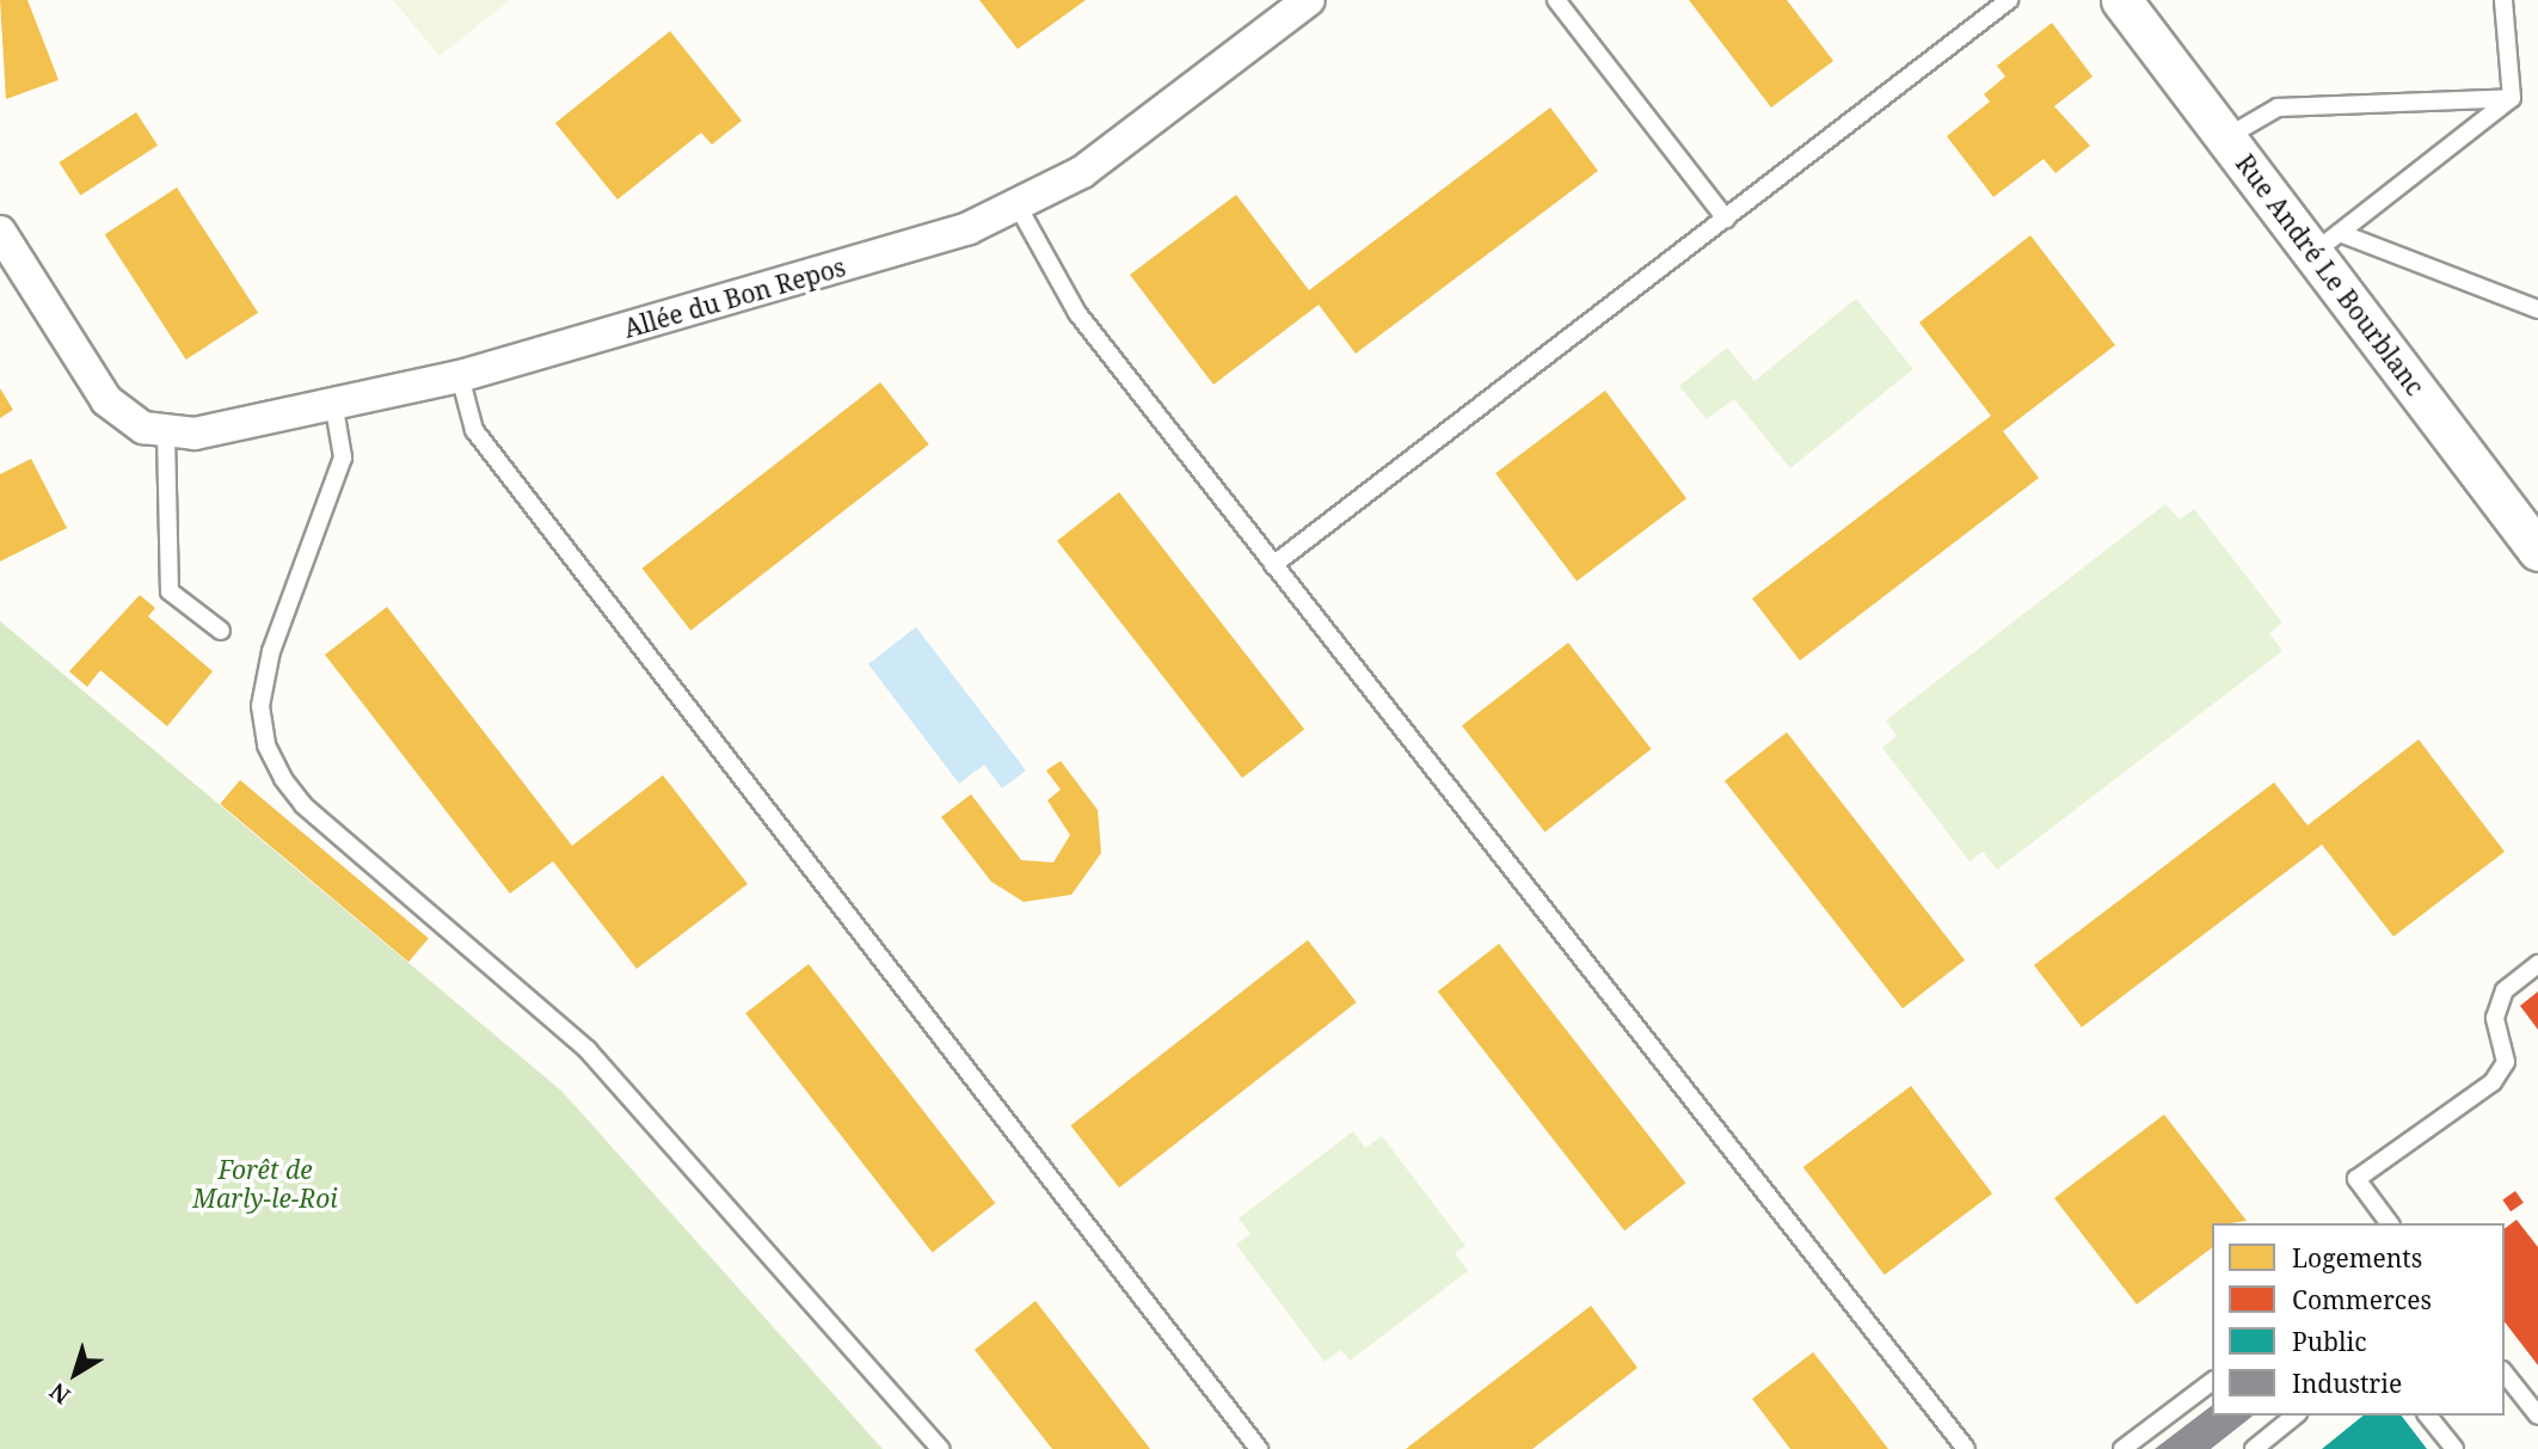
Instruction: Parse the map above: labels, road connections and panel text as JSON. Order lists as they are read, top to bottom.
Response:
{
  "streets": {
    "street": ["Rue André Le Bourblanc", "Allée du Bon Repos"]
  },
  "parks": ["Forêt de Marly-le-Roi"],
  "legend": [
    "Logements",
    "Commerces",
    "Public",
    "Industrie"
  ],
  "north": "bottom left"
}
